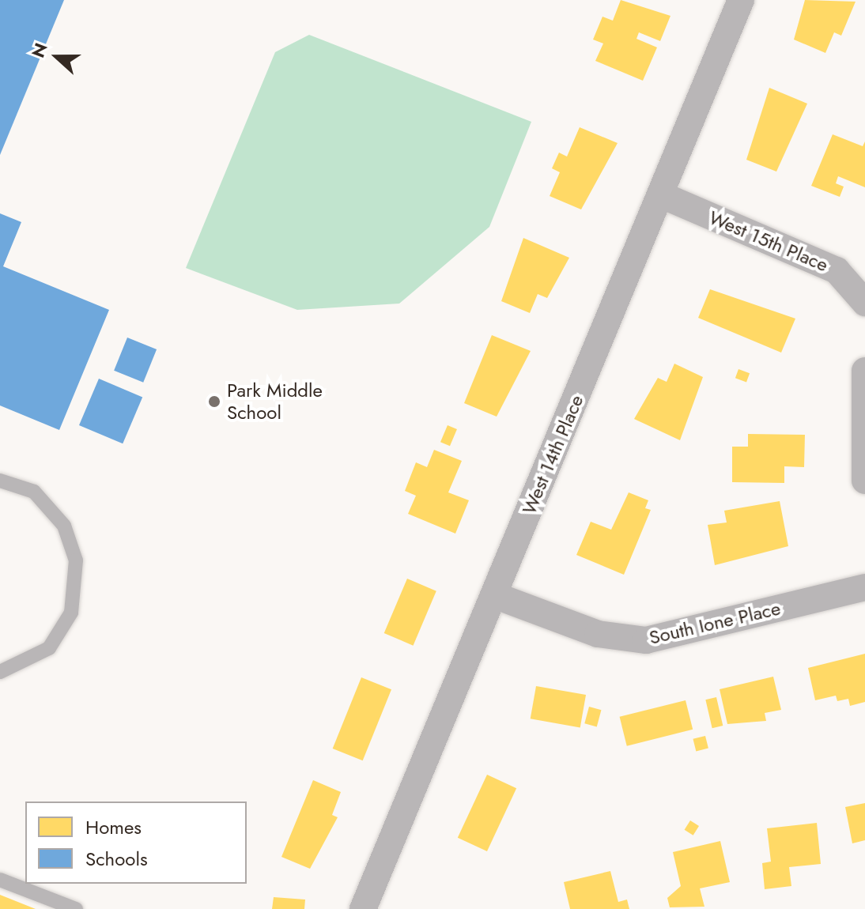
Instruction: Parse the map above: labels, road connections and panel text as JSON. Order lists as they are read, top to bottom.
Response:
{
  "streets": {
    "street": ["West 15th Place", "West 14th Place", "South Ione Place"]
  },
  "crossings": [
    ["West 15th Place", "West 14th Place"],
    ["West 14th Place", "South Ione Place"]
  ],
  "places": ["Park Middle School"],
  "legend": ["Homes", "Schools"],
  "north": "left"
}
